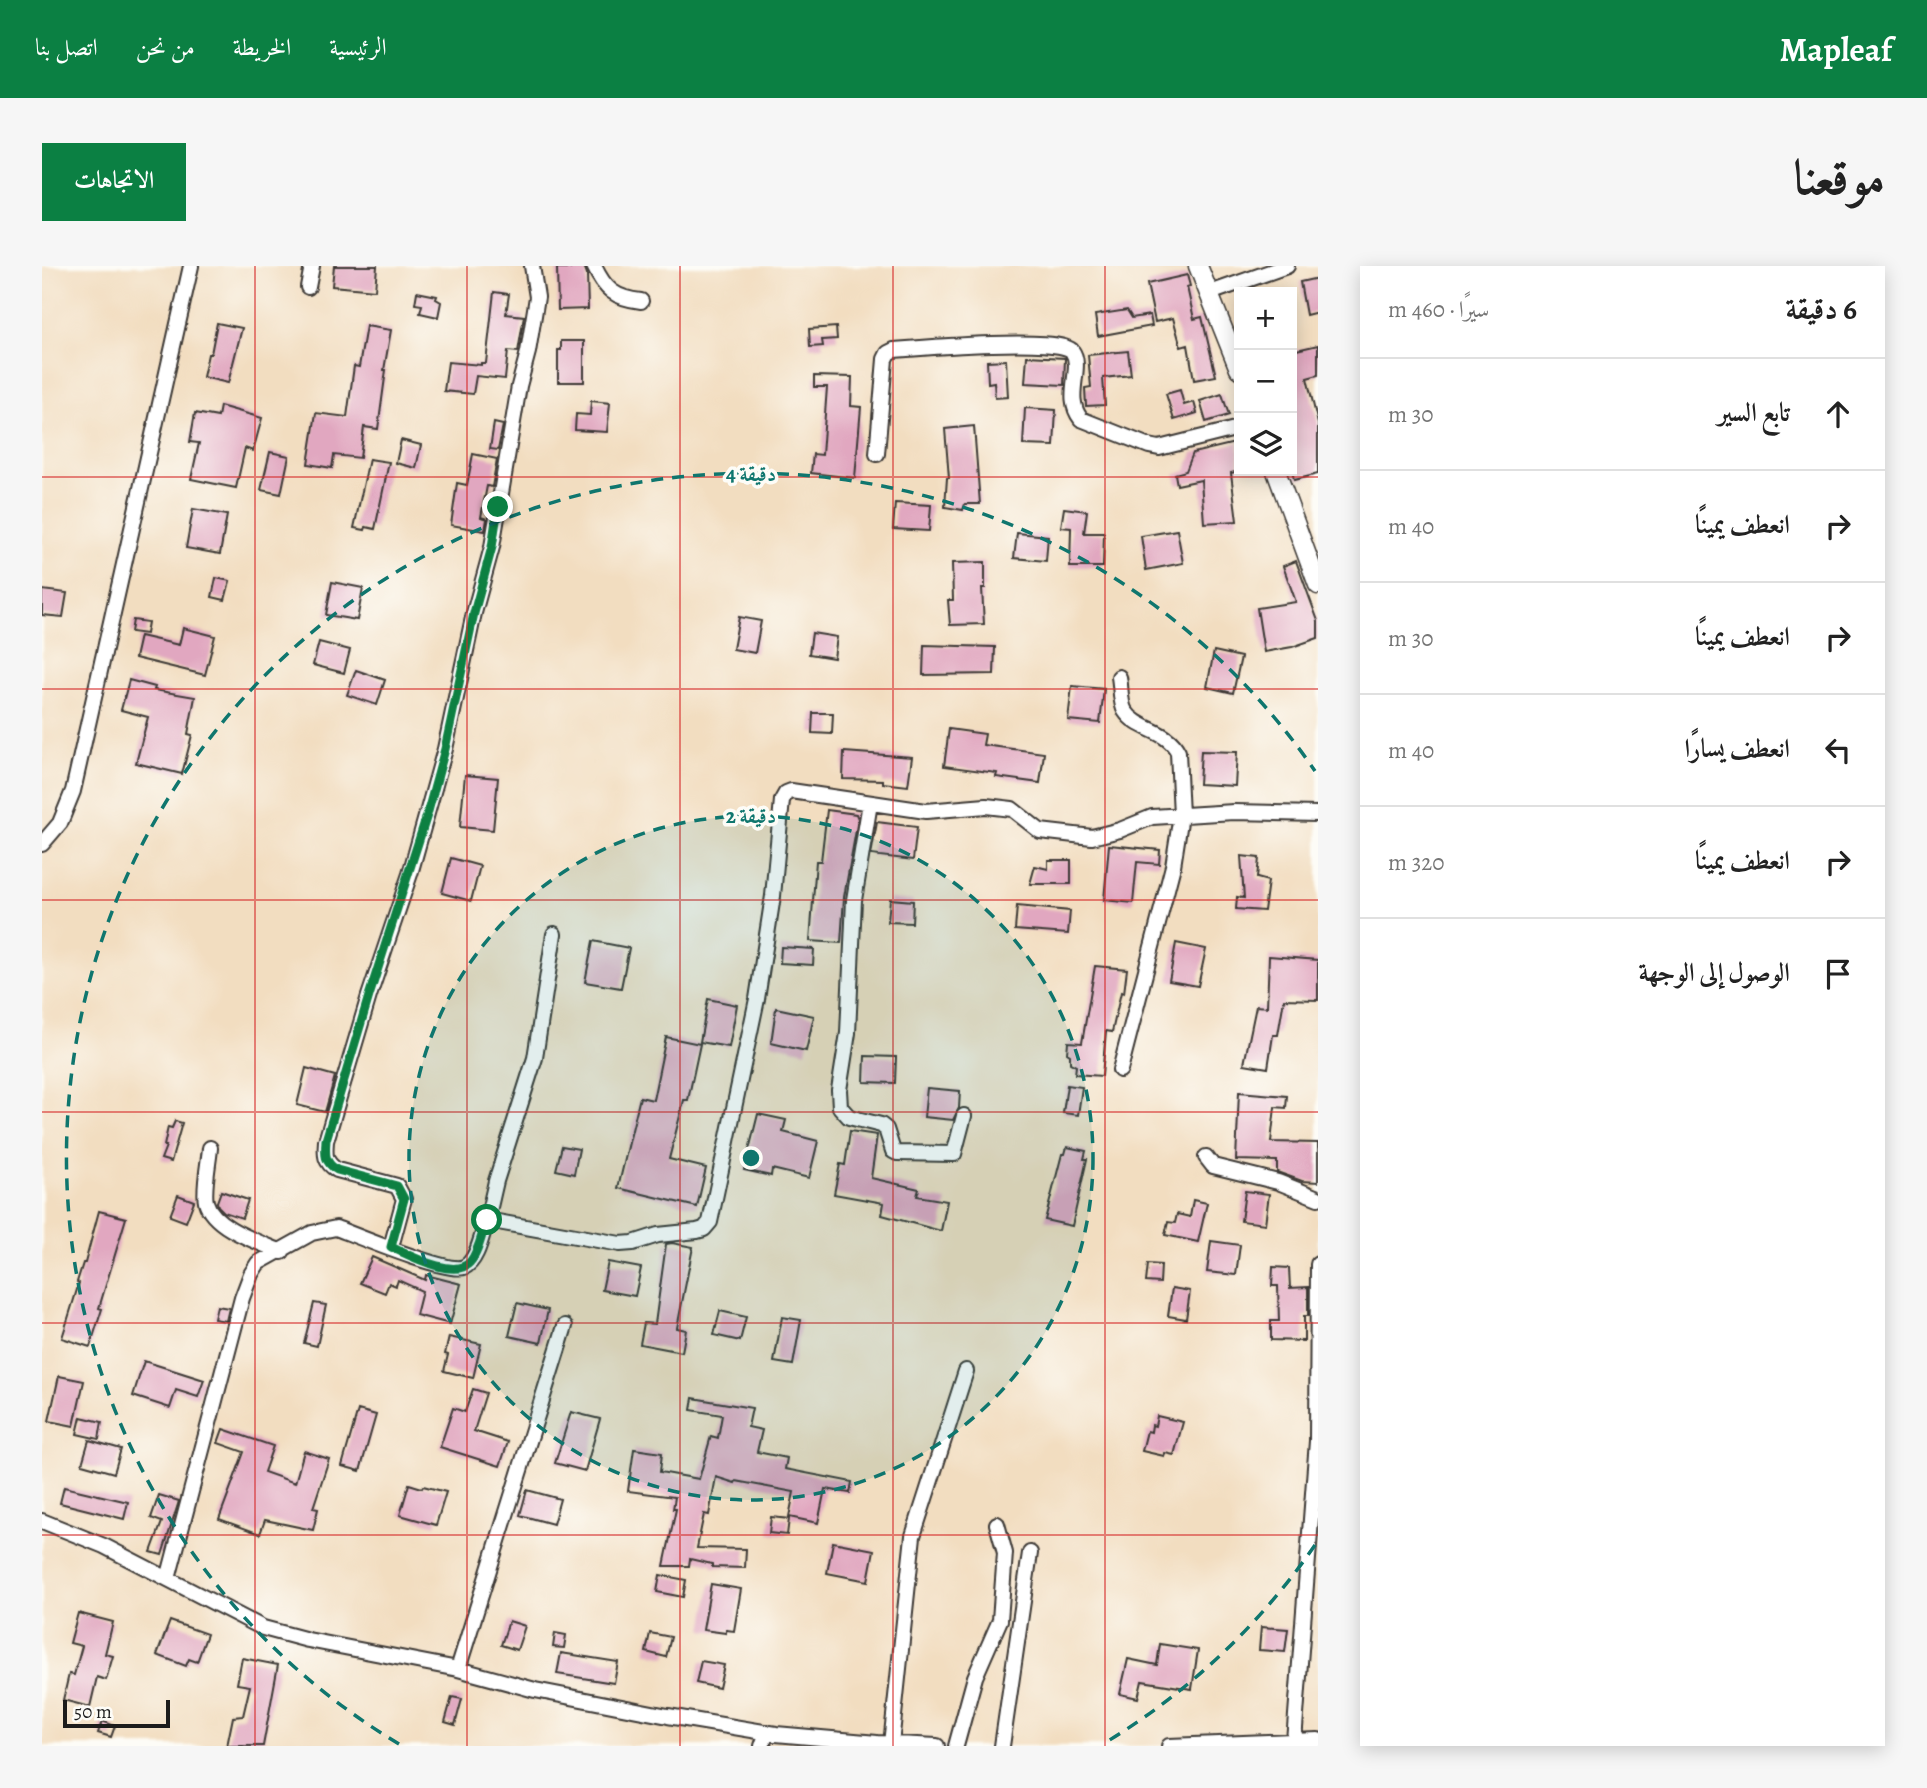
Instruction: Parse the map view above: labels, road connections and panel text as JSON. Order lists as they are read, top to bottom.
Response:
{
  "scale_bar": "50 m",
  "page": {
    "header": "Mapleaf",
    "nav": [
      "الرئيسية",
      "الخريطة",
      "من نحن",
      "اتصل بنا"
    ],
    "title": "موقعنا",
    "buttons": "الاتجاهات",
    "heading": ["6 دقيقة", "سيرًا · 460 m"],
    "map_buttons": ["+", "−"],
    "list": [
      ["تابع السير", "30 m"],
      ["انعطف يمينًا", "40 m"],
      ["انعطف يمينًا", "30 m"],
      ["انعطف يسارًا", "40 m"],
      ["انعطف يمينًا", "320 m"],
      "الوصول إلى الوجهة"
    ],
    "scale": "50 m"
  },
  "rings": ["4 دقيقة", "2 دقيقة"]
}
